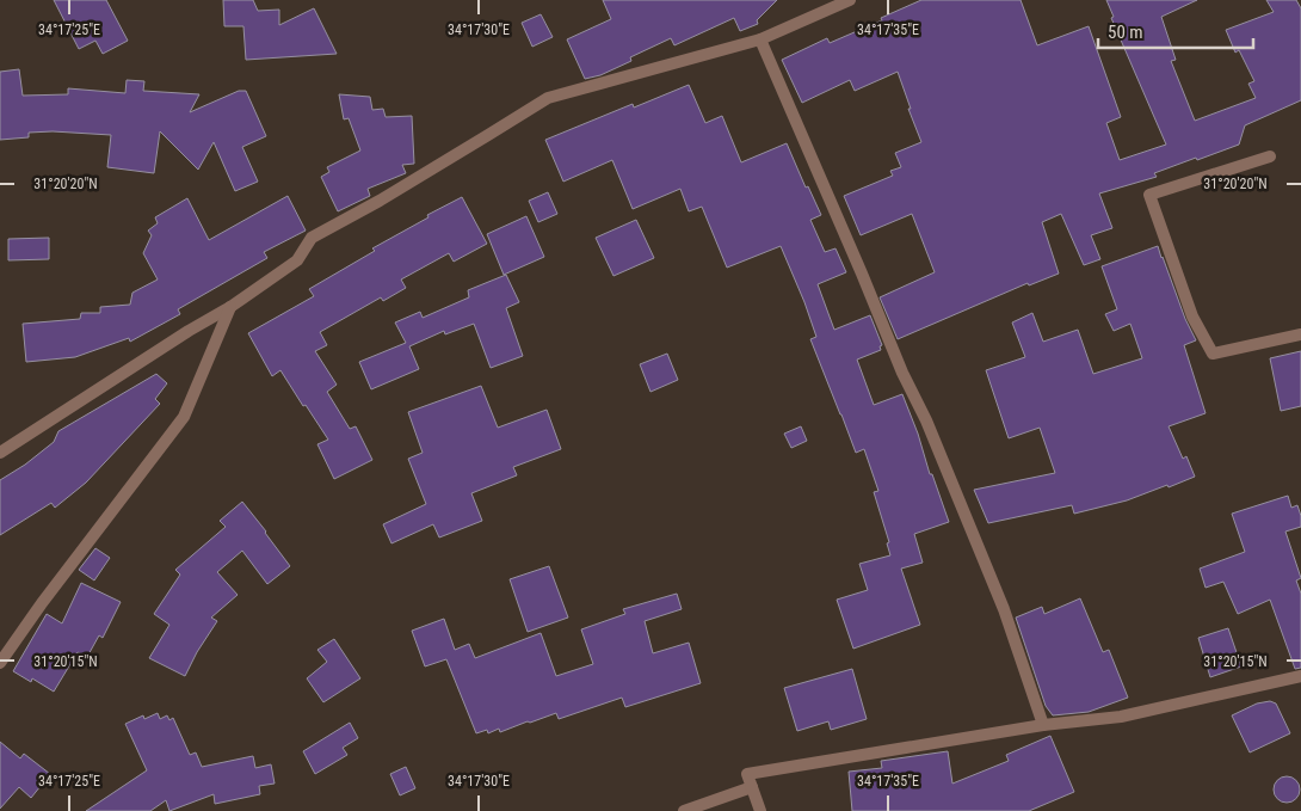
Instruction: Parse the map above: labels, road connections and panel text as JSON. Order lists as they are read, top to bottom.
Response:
{
  "scale_bar": "50 m",
  "coordinates": [
    "34°17'25\"E",
    "34°17'30\"E",
    "34°17'35\"E",
    "31°20'20\"N",
    "31°20'15\"N"
  ]
}
